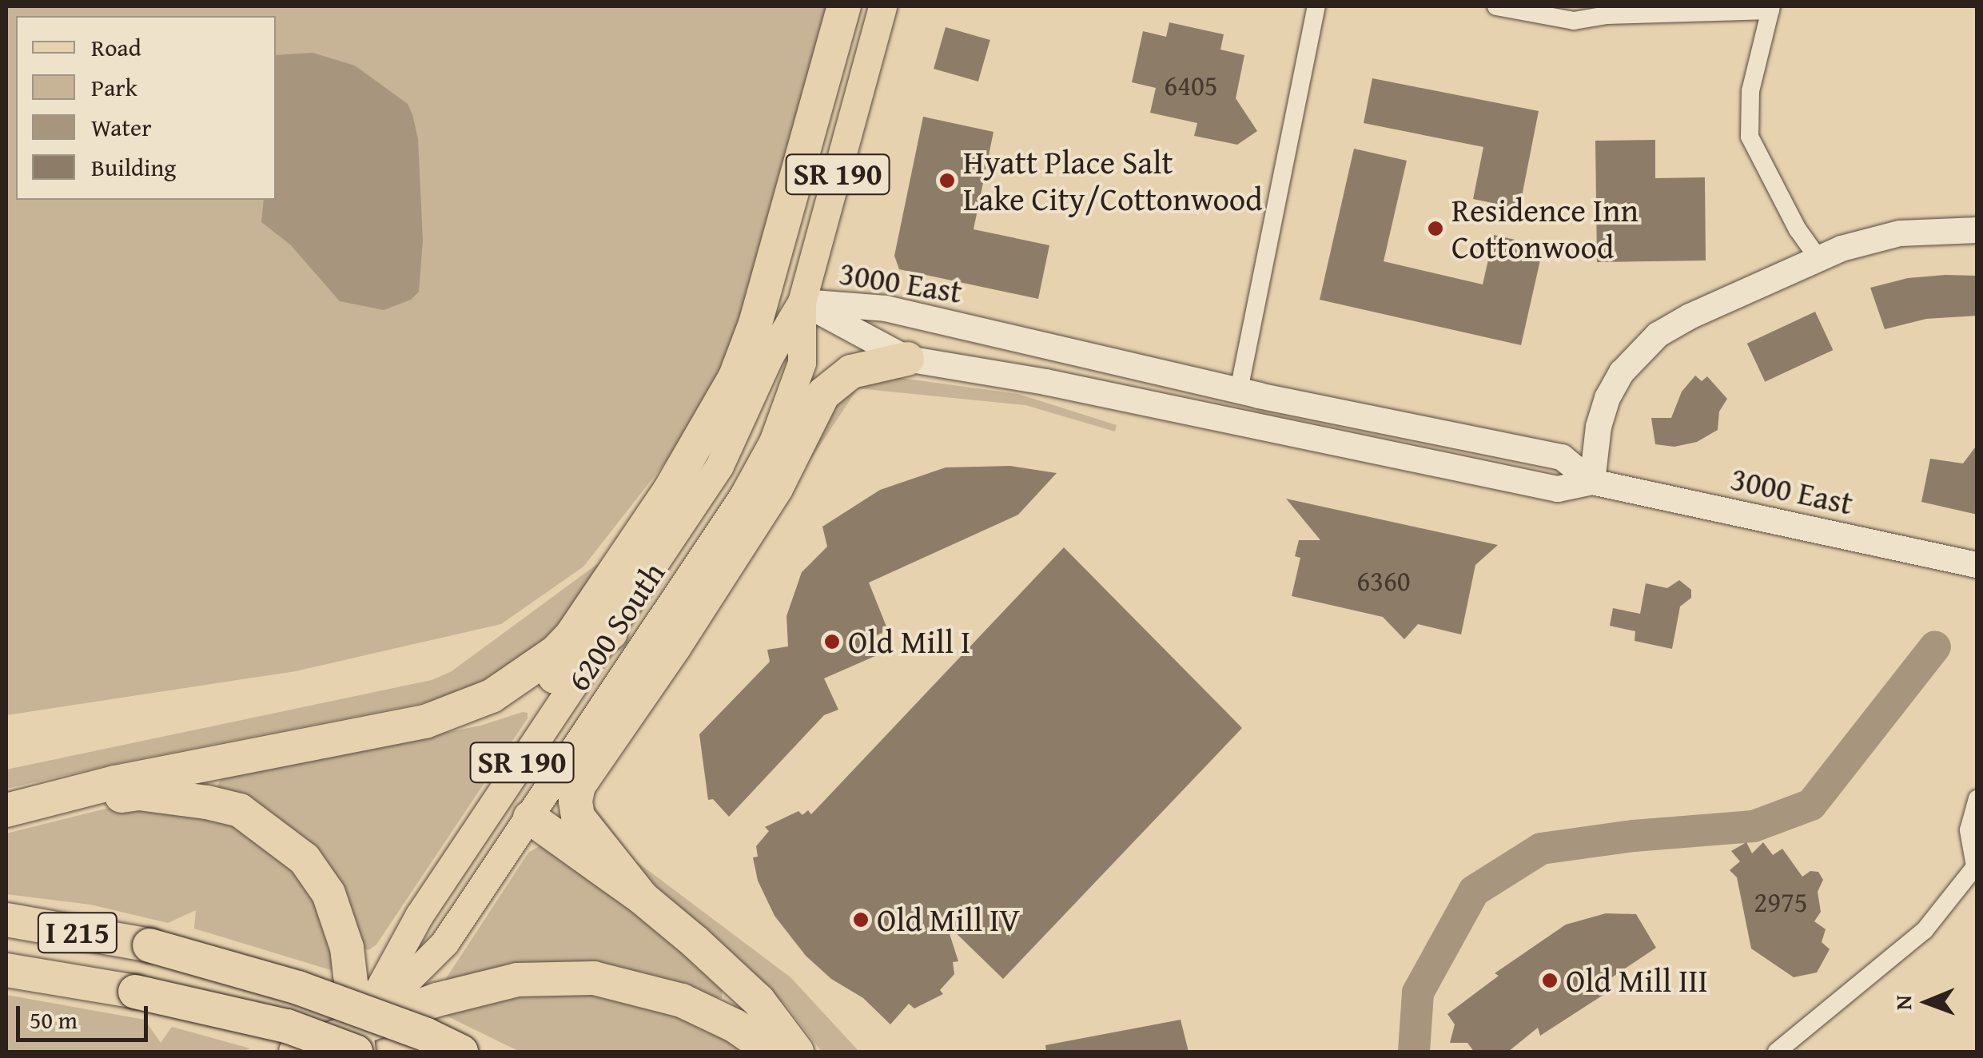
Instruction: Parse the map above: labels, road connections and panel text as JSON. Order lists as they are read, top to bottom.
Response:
{
  "streets": {
    "highway": ["I 215"],
    "main road": ["SR 190", "3000 East", "6200 South"]
  },
  "crossings": [
    ["3000 East", "6200 South"],
    ["6200 South", "I 215"]
  ],
  "places": [
    "Hyatt Place Salt Lake City/Cottonwood",
    "Residence Inn Cottonwood",
    "Old Mill I",
    "Old Mill IV",
    "Old Mill III"
  ],
  "house_numbers": ["6405", "6360", "2975"],
  "legend": [
    "Road",
    "Park",
    "Water",
    "Building"
  ],
  "scale_bar": "50 m",
  "north": "left"
}
